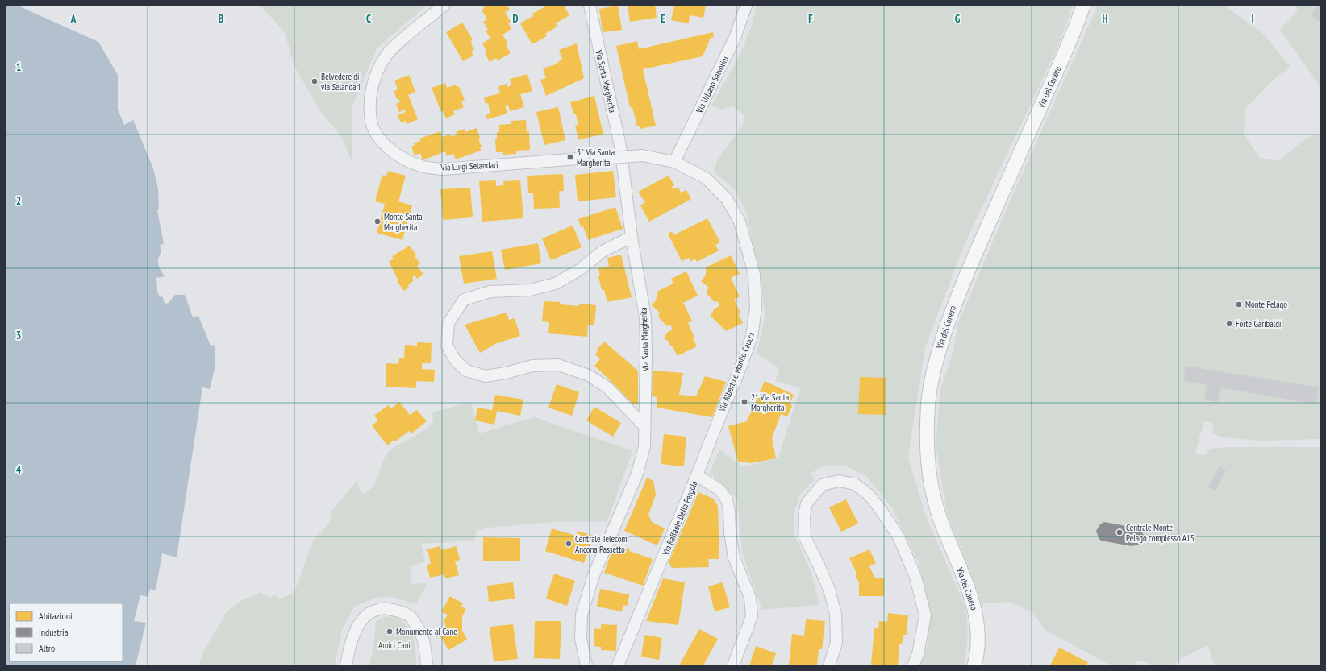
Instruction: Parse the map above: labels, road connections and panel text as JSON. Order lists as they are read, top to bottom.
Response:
{
  "streets": {
    "main road": ["Via del Conero"],
    "street": [
      "Via Santa Margherita",
      "Via Urbano Salvolini",
      "Via Luigi Selandari",
      "Via Alberto e Manlio Caucci",
      "Via Raffaele Della Pergola"
    ]
  },
  "crossings": [
    ["Via Urbano Salvolini", "Via Luigi Selandari"],
    ["Via Urbano Salvolini", "Via Alberto e Manlio Caucci"],
    ["Via Luigi Selandari", "Via Alberto e Manlio Caucci"],
    ["Via Alberto e Manlio Caucci", "Via Raffaele Della Pergola"]
  ],
  "parks": ["Amici Cani"],
  "places": {
    "other": [
      "Belvedere di via Selandari",
      "Monte Santa Margherita",
      "Monte Pelago",
      "Forte Garibaldi",
      "Centrale Monte Pelago complesso A15",
      "Centrale Telecom Ancona Passetto",
      "Monumento al Cane"
    ],
    "transit": ["3^ Via Santa Margherita", "2^ Via Santa Margherita"]
  },
  "legend": ["Abitazioni", "Industria", "Altro"],
  "grid": {
    "columns": [
      "A",
      "B",
      "C",
      "D",
      "E",
      "F",
      "G",
      "H",
      "I"
    ],
    "rows": [
      "1",
      "2",
      "3",
      "4"
    ]
  }
}
